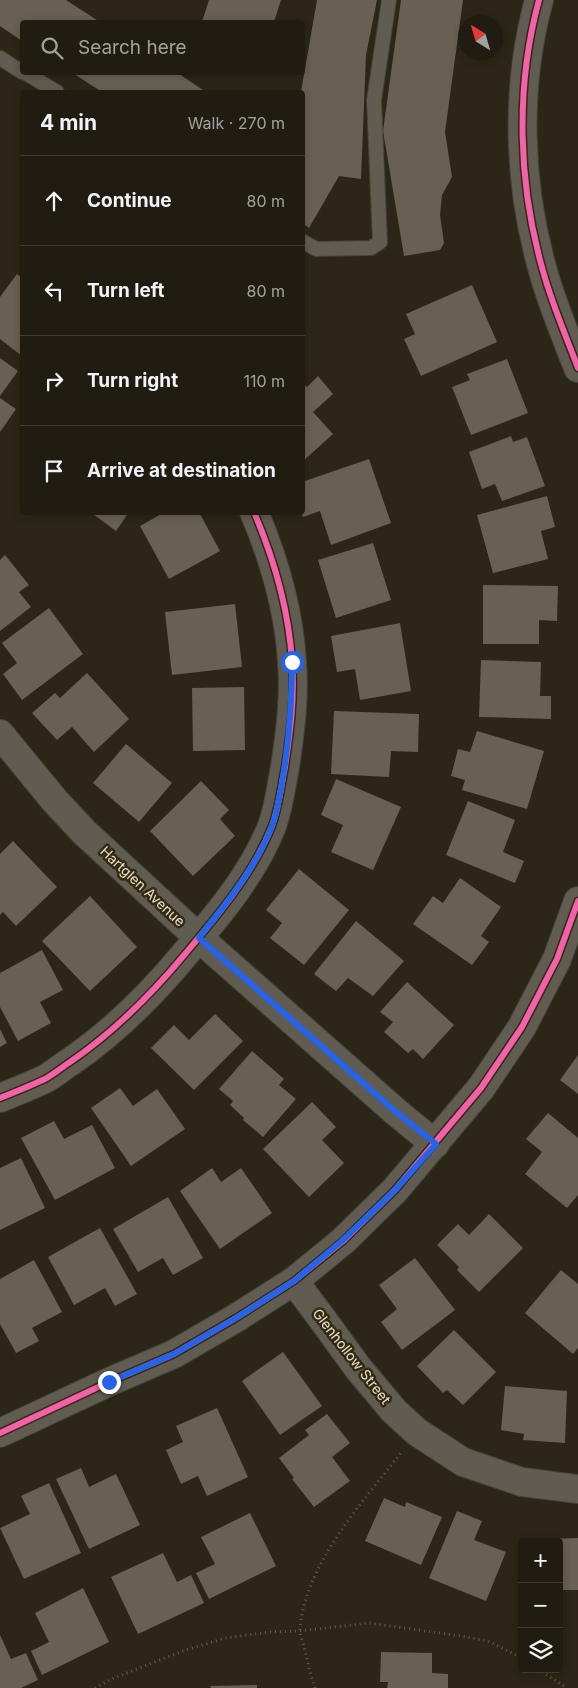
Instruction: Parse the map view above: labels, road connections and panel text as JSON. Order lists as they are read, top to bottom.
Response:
{
  "streets": {
    "street": ["Hartglen Avenue", "Glenhollow Street"]
  },
  "north": "top left",
  "page": {
    "search": "Search here",
    "heading": ["4 min", "Walk · 270 m"],
    "list": [
      ["Continue", "80 m"],
      ["Turn left", "80 m"],
      ["Turn right", "110 m"],
      "Arrive at destination"
    ],
    "map_buttons": ["+", "−"]
  }
}
